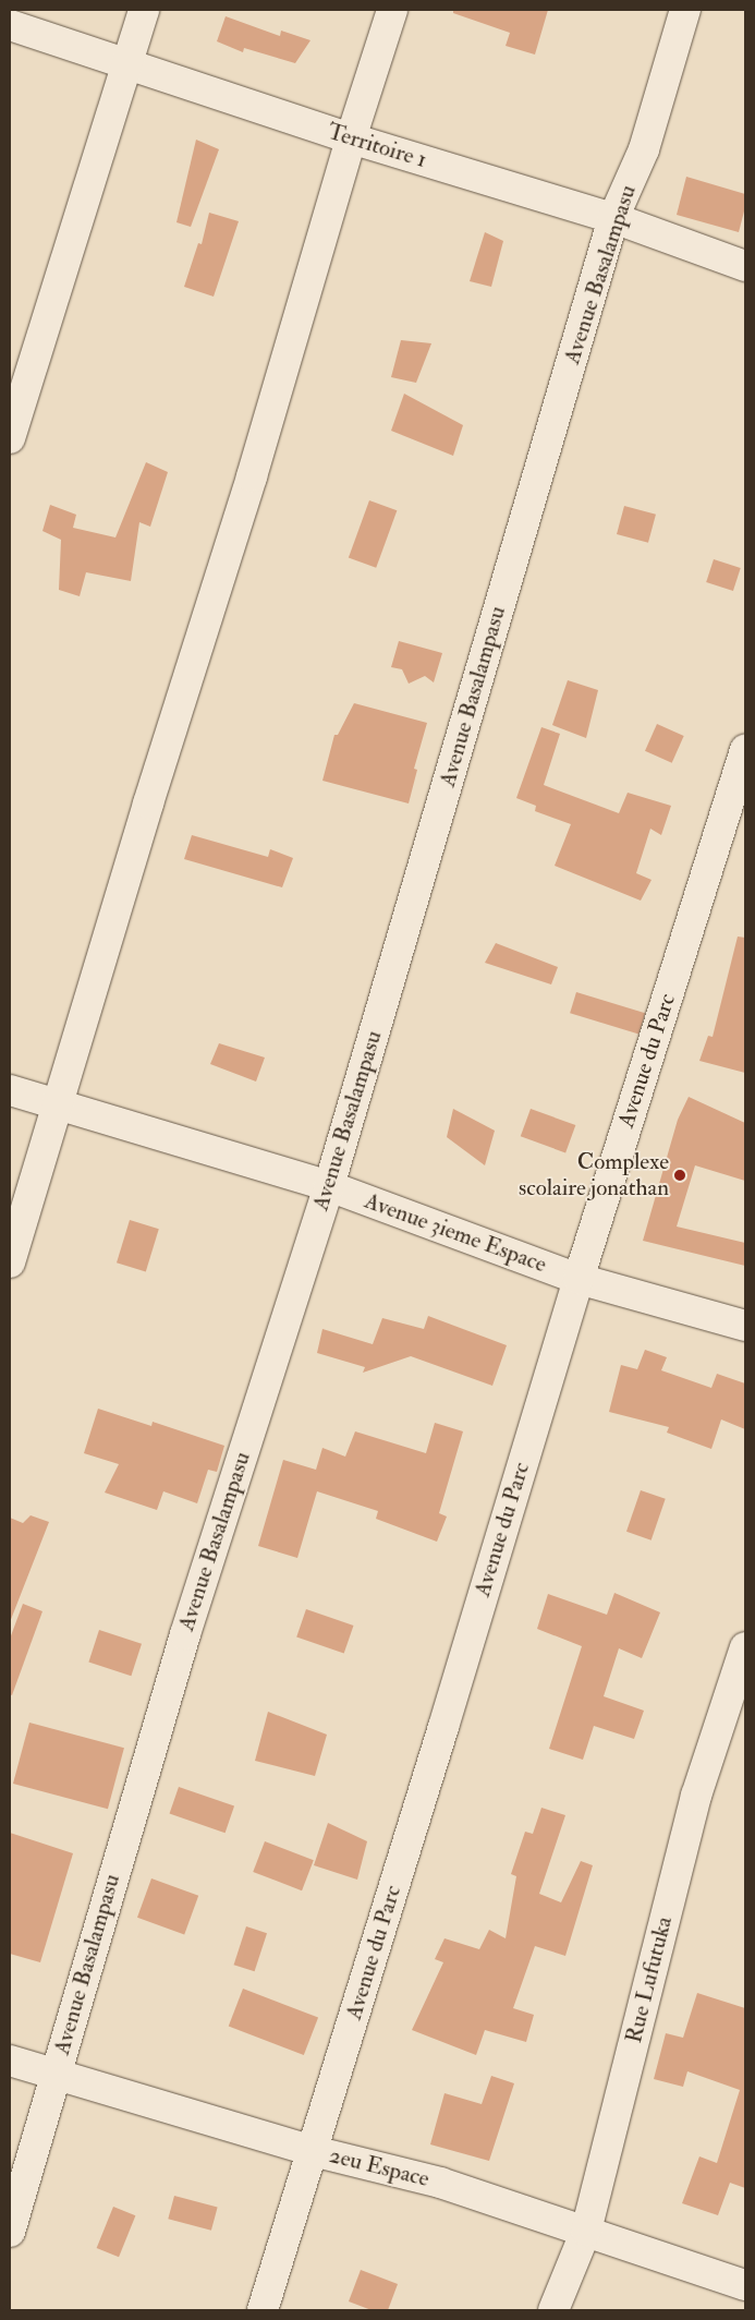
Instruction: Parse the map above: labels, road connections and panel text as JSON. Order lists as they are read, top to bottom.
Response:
{
  "streets": {
    "street": [
      "Territoire 1",
      "Avenue Basalampasu",
      "Avenue du Parc",
      "Avenue 3ieme Espace",
      "Rue Lufutuka",
      "2eu Espace"
    ]
  },
  "crossings": [
    ["Territoire 1", "Avenue Basalampasu"],
    ["Avenue Basalampasu", "Avenue 3ieme Espace"],
    ["Avenue Basalampasu", "2eu Espace"],
    ["Avenue du Parc", "Avenue 3ieme Espace"],
    ["Avenue du Parc", "2eu Espace"],
    ["Rue Lufutuka", "2eu Espace"]
  ],
  "places": ["Complexe scolaire jonathan"]
}
